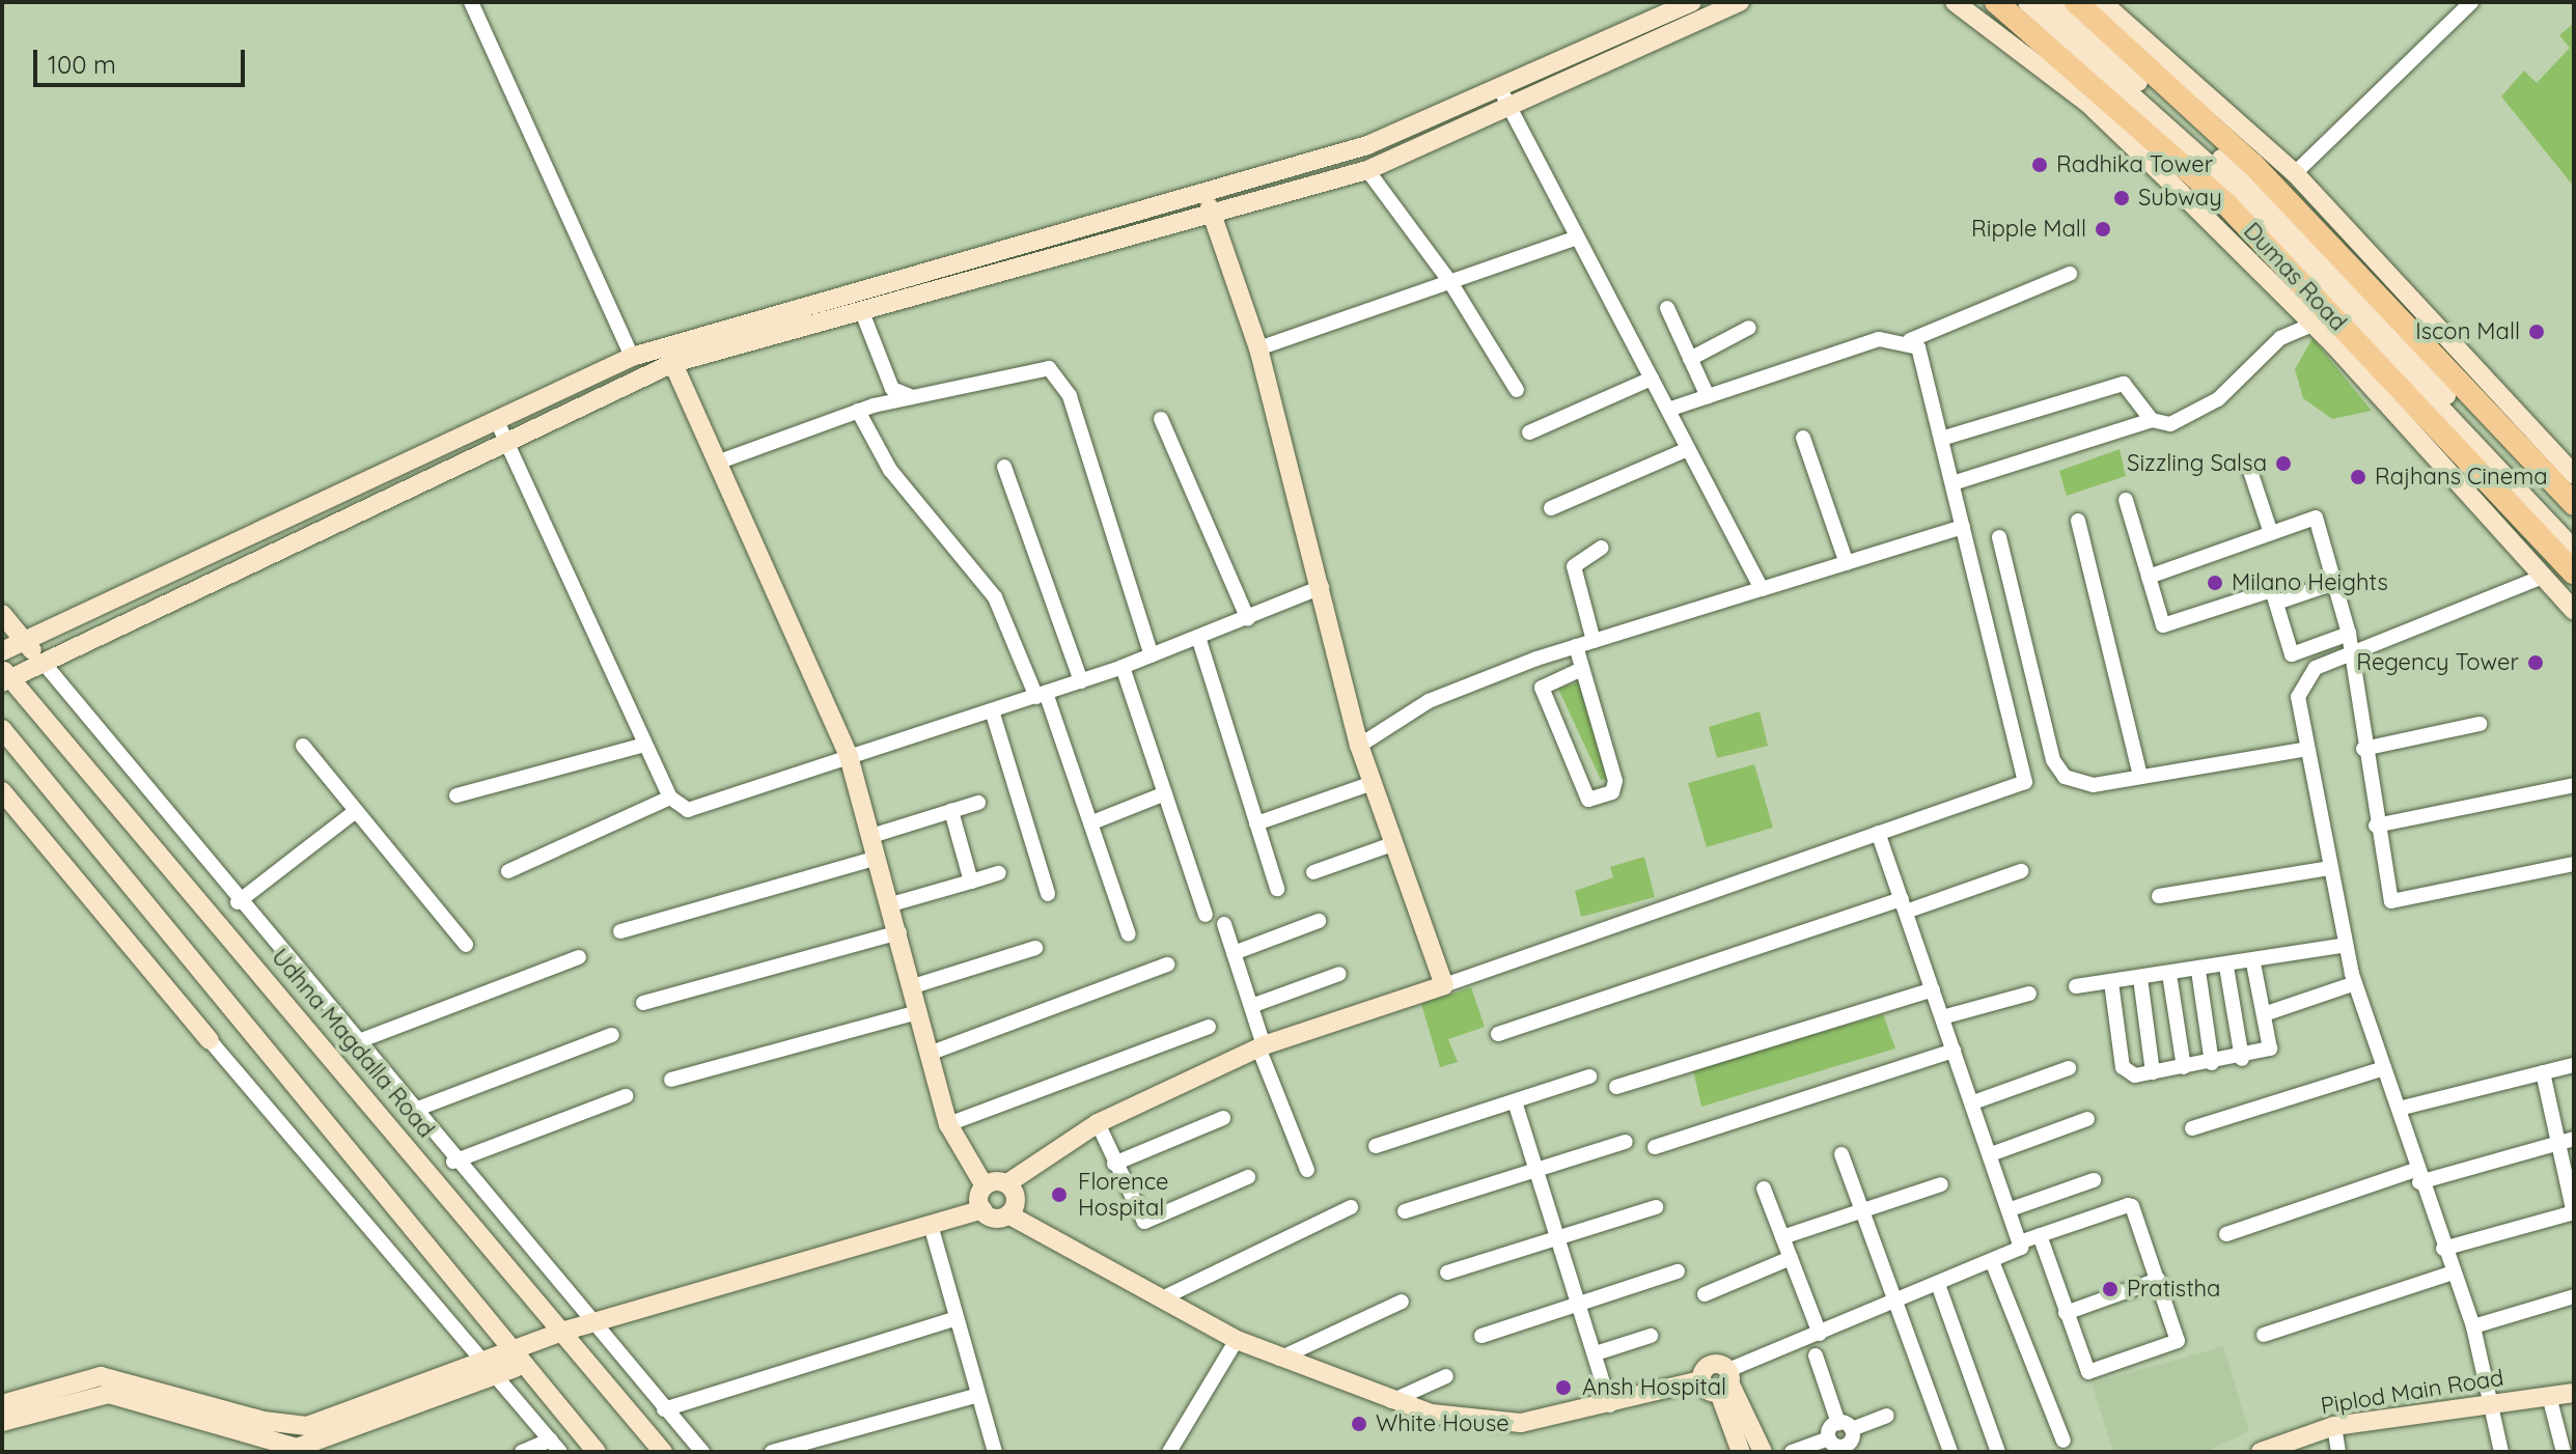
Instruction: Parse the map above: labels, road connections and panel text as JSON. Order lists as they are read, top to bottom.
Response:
{
  "streets": {
    "main road": ["Dumas Road"],
    "street": ["Udhna Magdalla Road", "Piplod Main Road"]
  },
  "places": [
    "Radhika Tower",
    "Subway",
    "Ripple Mall",
    "Iscon Mall",
    "Sizzling Salsa",
    "Rajhans Cinema",
    "Milano Heights",
    "Regency Tower",
    "Florence Hospital",
    "Pratistha",
    "Ansh Hospital",
    "White House"
  ],
  "scale_bar": "100 m"
}
